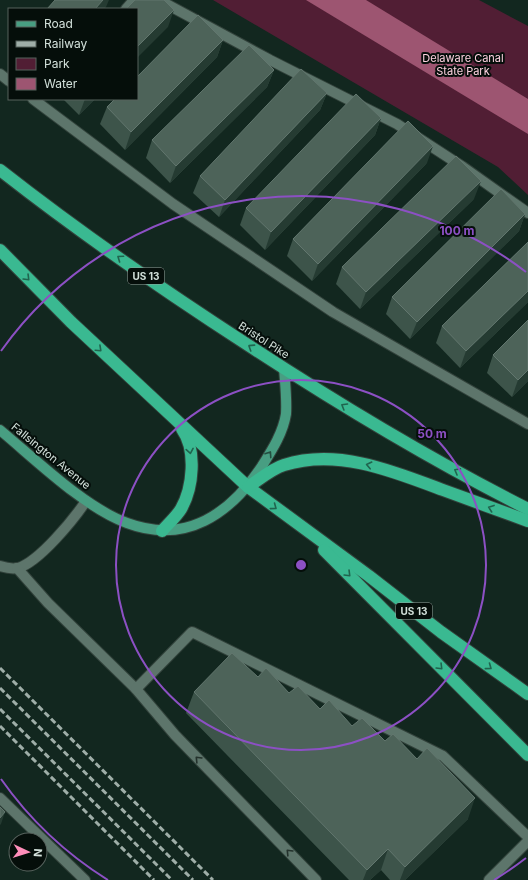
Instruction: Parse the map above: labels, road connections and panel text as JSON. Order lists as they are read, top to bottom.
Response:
{
  "streets": {
    "highway": ["US 13", "Bristol Pike"],
    "main road": ["Fallsington Avenue"]
  },
  "crossings": [
    ["US 13", "Fallsington Avenue"],
    ["Bristol Pike", "Fallsington Avenue"]
  ],
  "parks": ["Delaware Canal State Park"],
  "legend": [
    "Road",
    "Railway",
    "Park",
    "Water"
  ],
  "north": "right",
  "rings": ["100 m", "50 m"]
}
